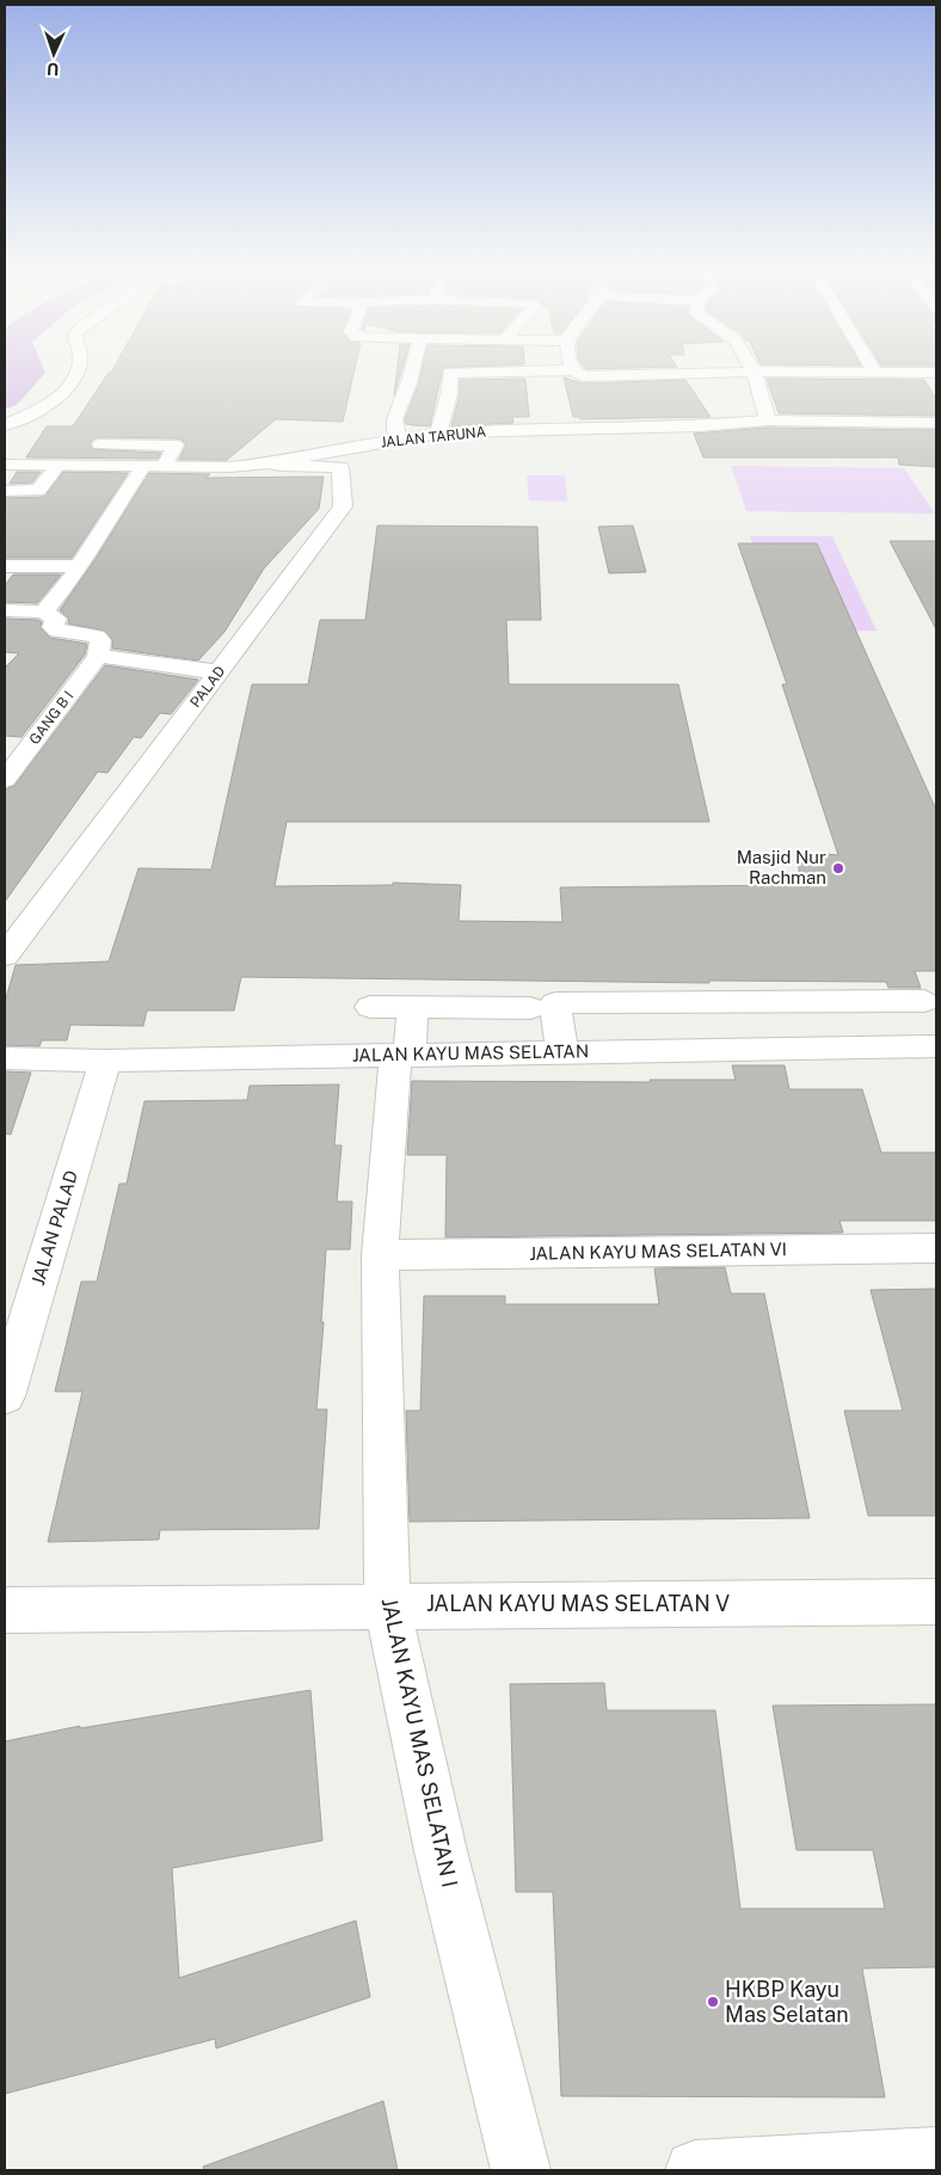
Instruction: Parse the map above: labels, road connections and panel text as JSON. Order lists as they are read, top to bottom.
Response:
{
  "streets": {
    "street": [
      "JALAN TARUNA",
      "PALAD",
      "GANG B I",
      "JALAN KAYU MAS SELATAN",
      "JALAN PALAD",
      "JALAN KAYU MAS SELATAN VI",
      "JALAN KAYU MAS SELATAN V",
      "JALAN KAYU MAS SELATAN I"
    ]
  },
  "crossings": [
    ["JALAN TARUNA", "PALAD"],
    ["JALAN KAYU MAS SELATAN", "JALAN PALAD"],
    ["JALAN KAYU MAS SELATAN", "JALAN KAYU MAS SELATAN I"],
    ["JALAN KAYU MAS SELATAN VI", "JALAN KAYU MAS SELATAN I"],
    ["JALAN KAYU MAS SELATAN V", "JALAN KAYU MAS SELATAN I"]
  ],
  "places": ["Masjid Nur Rachman", "HKBP Kayu Mas Selatan"],
  "north": "bottom"
}
